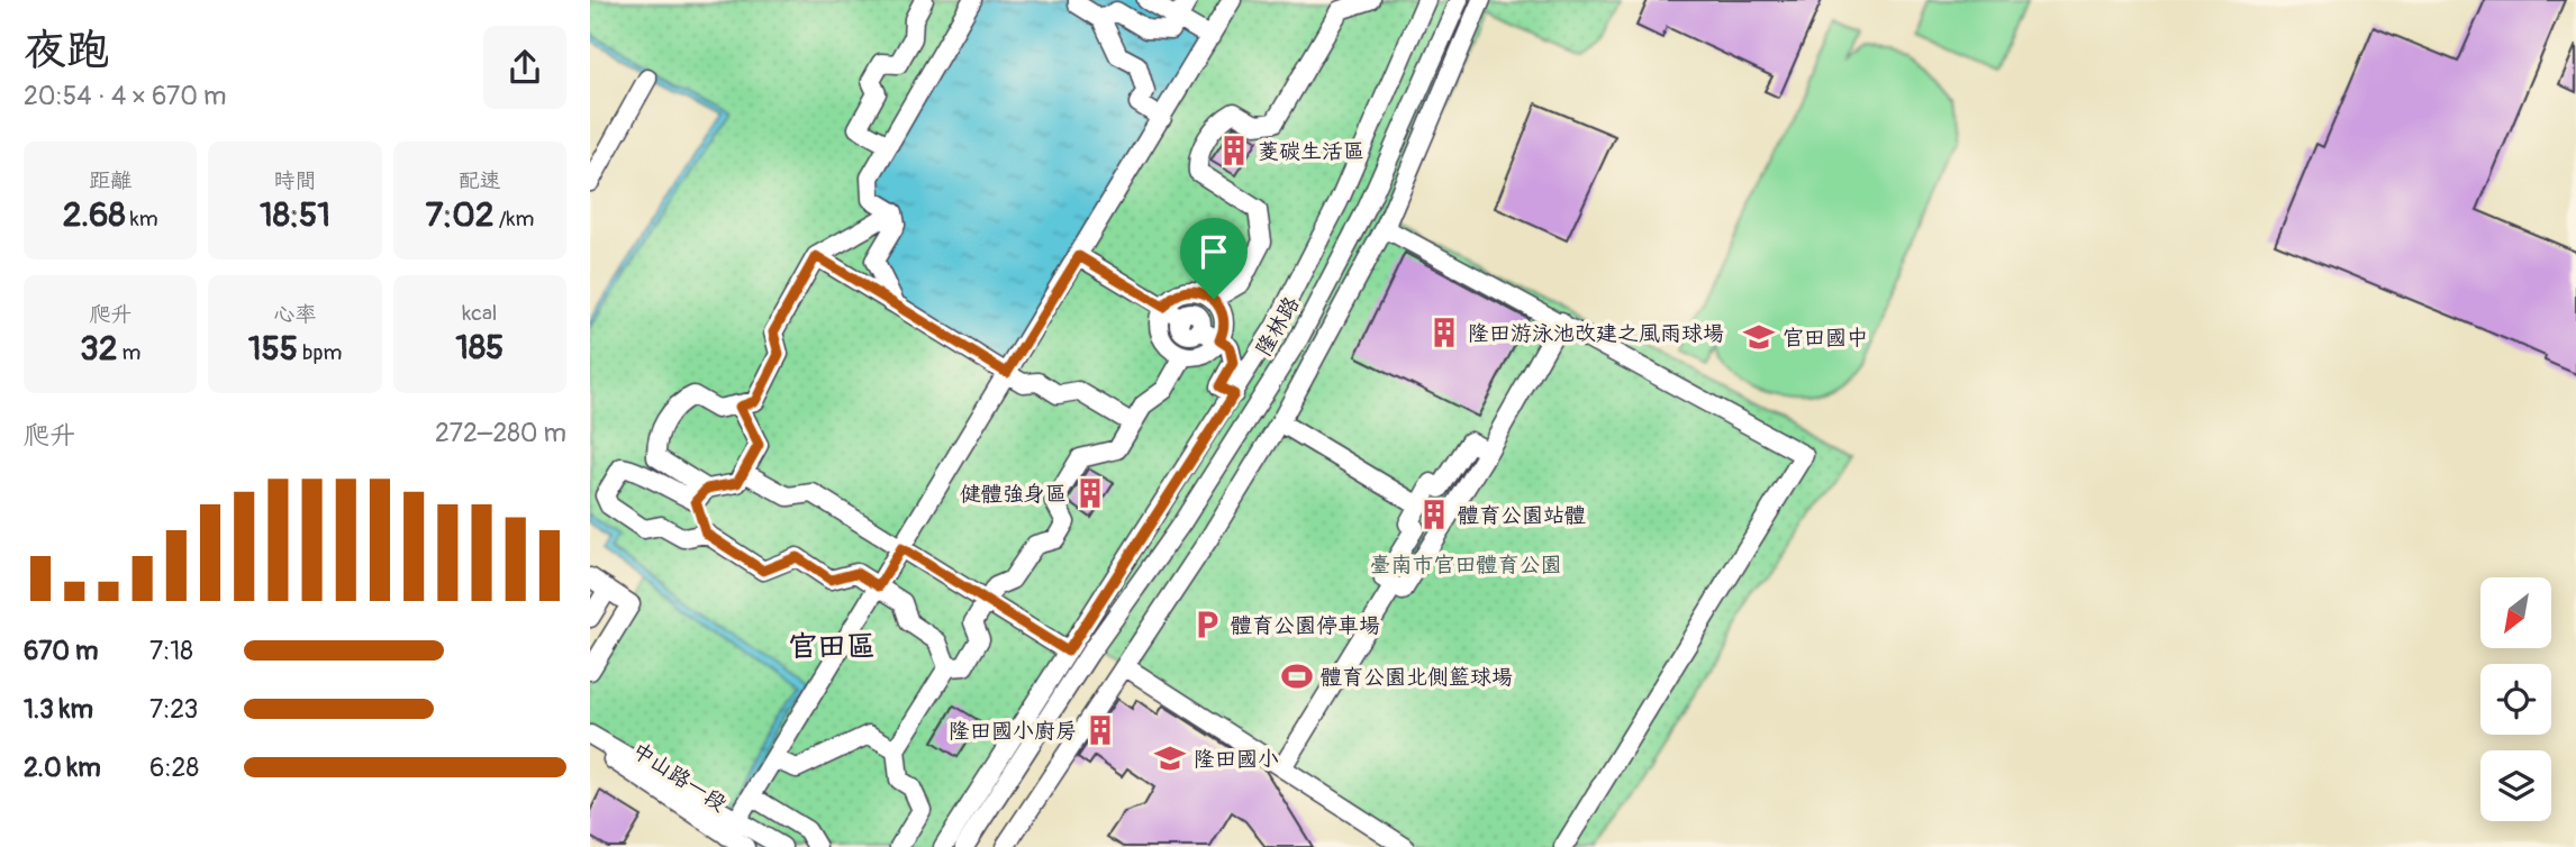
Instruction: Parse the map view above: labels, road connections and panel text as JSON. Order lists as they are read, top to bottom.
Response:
{
  "streets": {
    "street": ["隆林路", "中山路一段"]
  },
  "districts": ["官田區"],
  "parks": ["臺南市官田體育公園"],
  "places": {
    "building": [
      "菱碳生活區",
      "隆田游泳池改建之風雨球場",
      "健體強身區",
      "體育公園站體",
      "隆田國小廚房"
    ],
    "school or university": ["官田國中", "隆田國小"],
    "parking": ["體育公園停車場"],
    "sports": ["體育公園北側籃球場"]
  },
  "north": "bottom left",
  "page": {
    "heading": ["夜跑", "20:54 · 4 × 670 m"],
    "stats": [
      ["距離", "2.68 km"],
      ["時間", "18:51"],
      ["配速", "7:02 /km"],
      ["爬升", "32 m"],
      ["心率", "155 bpm"],
      ["kcal", "185"]
    ],
    "chart": ["爬升", "272–280 m"],
    "list": [
      {
        "name": "670 m",
        "note": "7:18"
      },
      {
        "name": "1.3 km",
        "note": "7:23"
      },
      {
        "name": "2.0 km",
        "note": "6:28"
      }
    ]
  }
}
